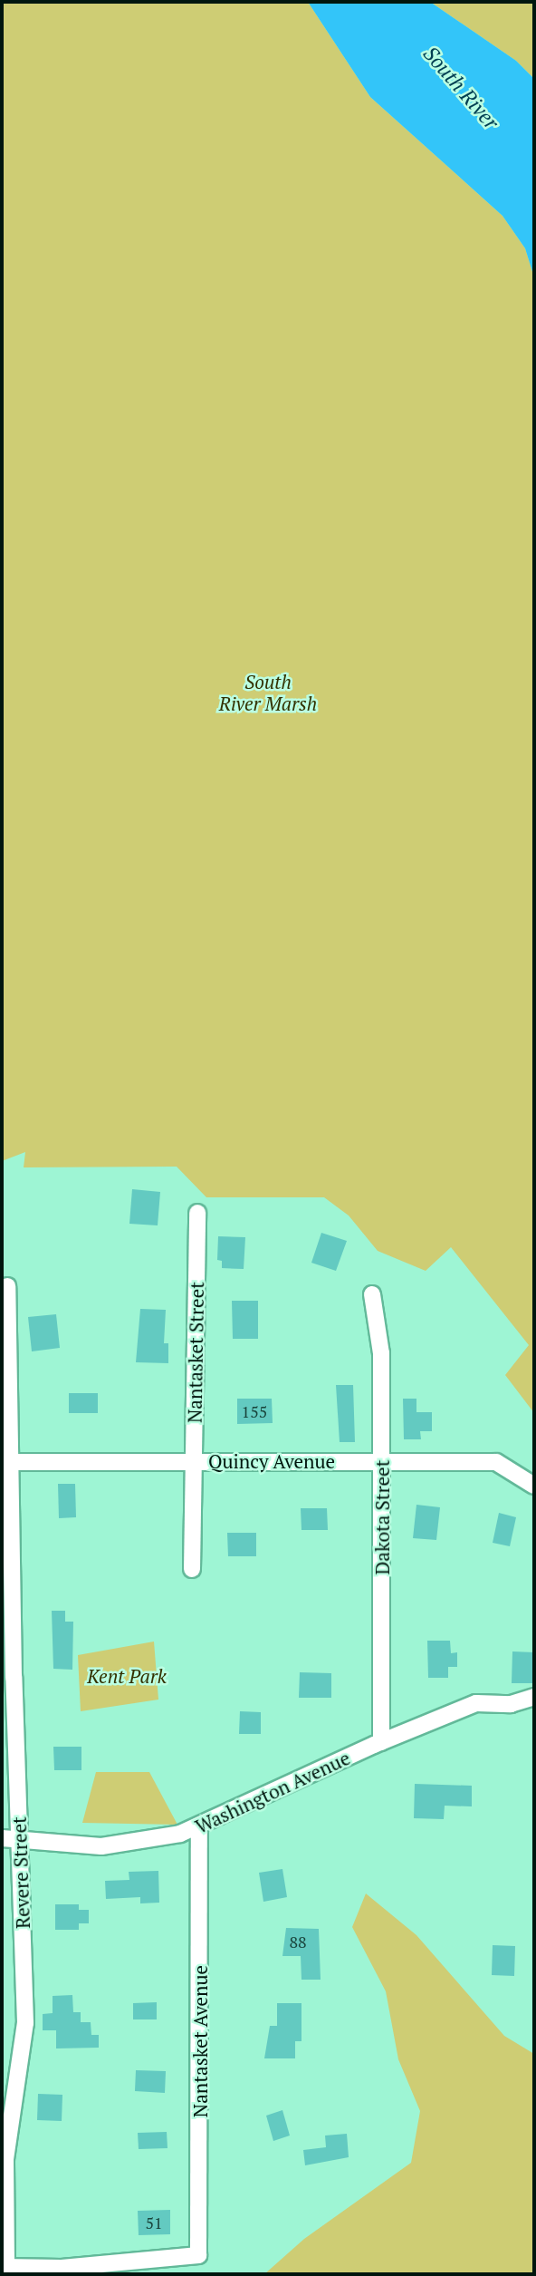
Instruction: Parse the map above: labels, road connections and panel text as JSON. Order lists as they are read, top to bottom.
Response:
{
  "streets": {
    "street": [
      "Nantasket Street",
      "Quincy Avenue",
      "Dakota Street",
      "Washington Avenue",
      "Revere Street",
      "Nantasket Avenue"
    ]
  },
  "crossings": [
    ["Nantasket Street", "Quincy Avenue"],
    ["Quincy Avenue", "Dakota Street"],
    ["Quincy Avenue", "Revere Street"],
    ["Dakota Street", "Washington Avenue"],
    ["Washington Avenue", "Revere Street"],
    ["Washington Avenue", "Nantasket Avenue"],
    ["Revere Street", "Nantasket Avenue"]
  ],
  "water": ["South River"],
  "parks": ["South River Marsh", "Kent Park"],
  "house_numbers": ["155", "88", "51"]
}
